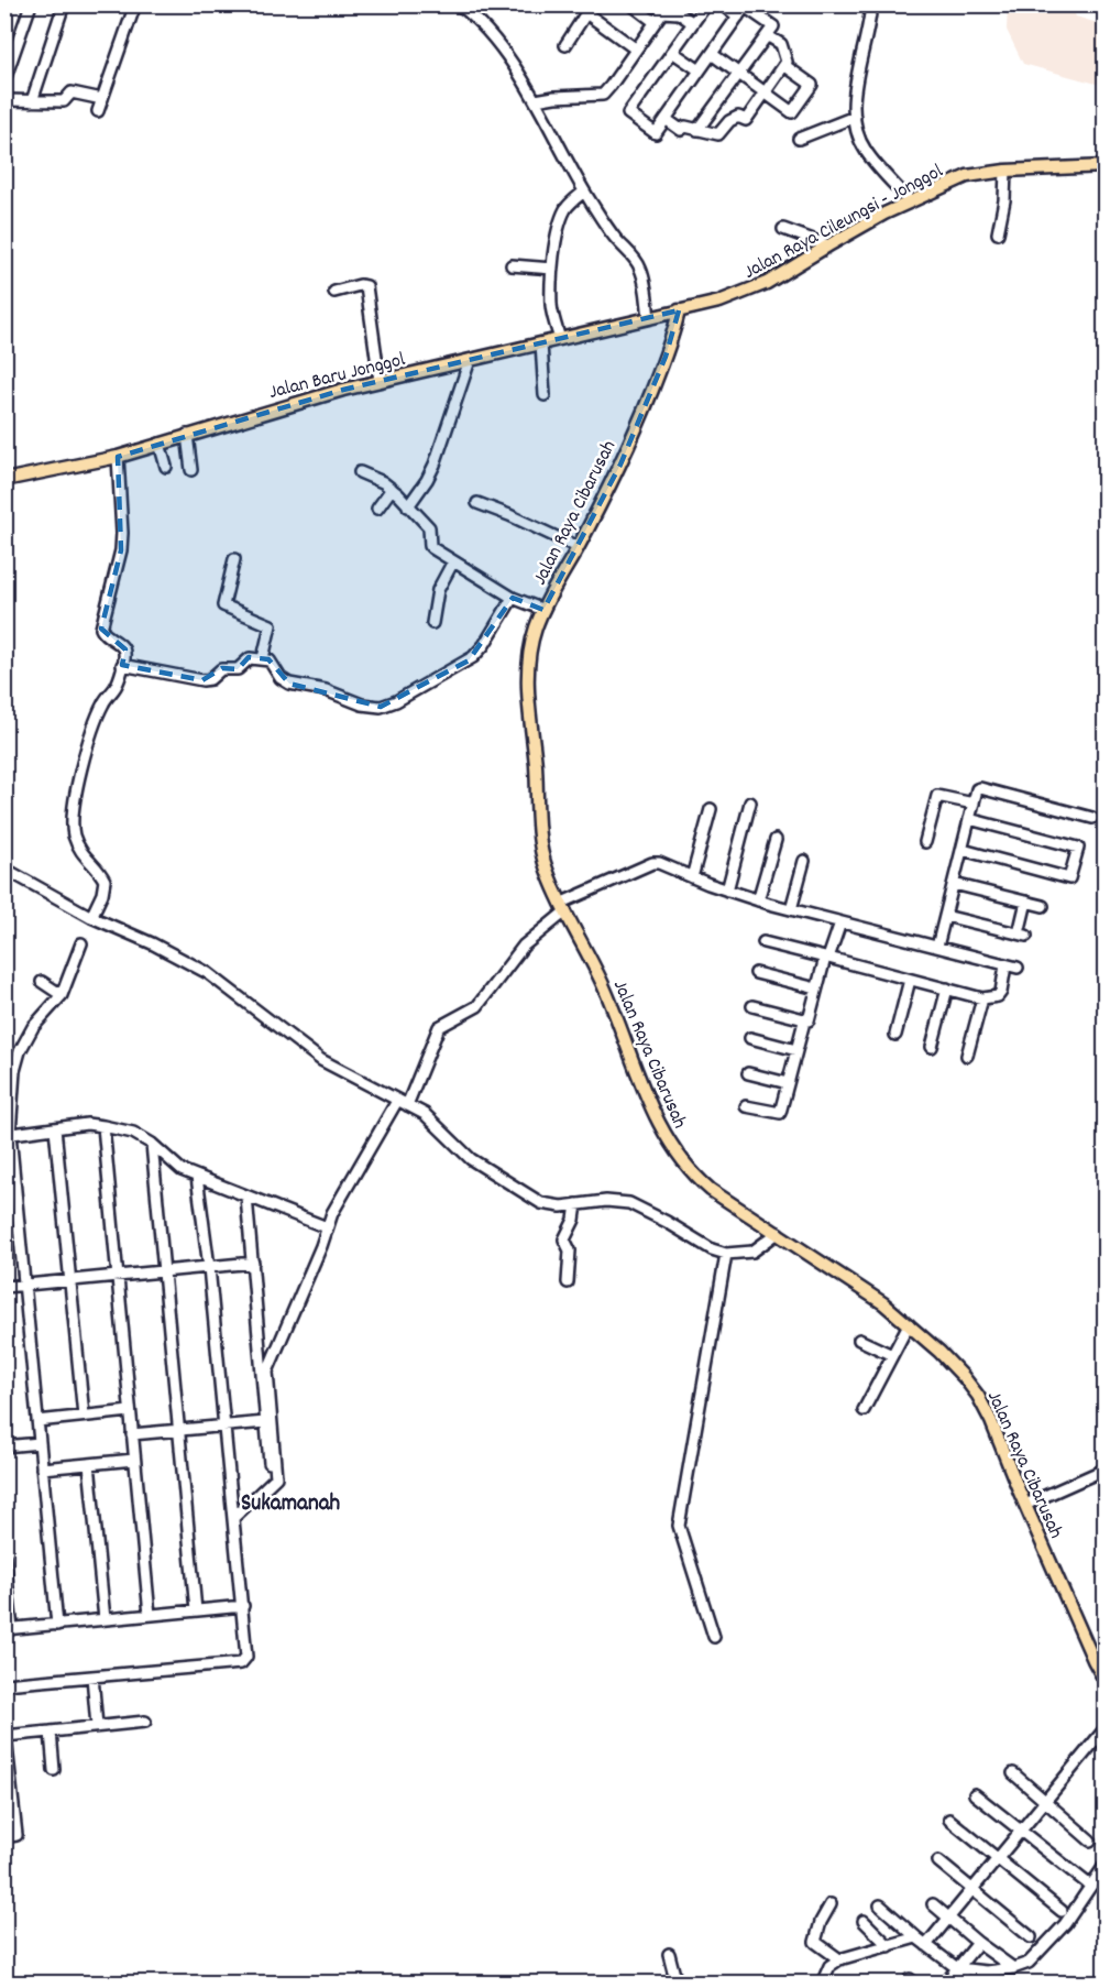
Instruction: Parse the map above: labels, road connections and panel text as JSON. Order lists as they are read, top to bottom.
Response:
{
  "streets": {
    "main road": ["Jalan Raya Cileungsi - Jonggol", "Jalan Baru Jonggol", "Jalan Raya Cibarusah"]
  },
  "crossings": [
    ["Jalan Raya Cileungsi - Jonggol", "Jalan Baru Jonggol"],
    ["Jalan Raya Cileungsi - Jonggol", "Jalan Raya Cibarusah"],
    ["Jalan Baru Jonggol", "Jalan Raya Cibarusah"]
  ],
  "districts": ["Sukamanah"]
}
